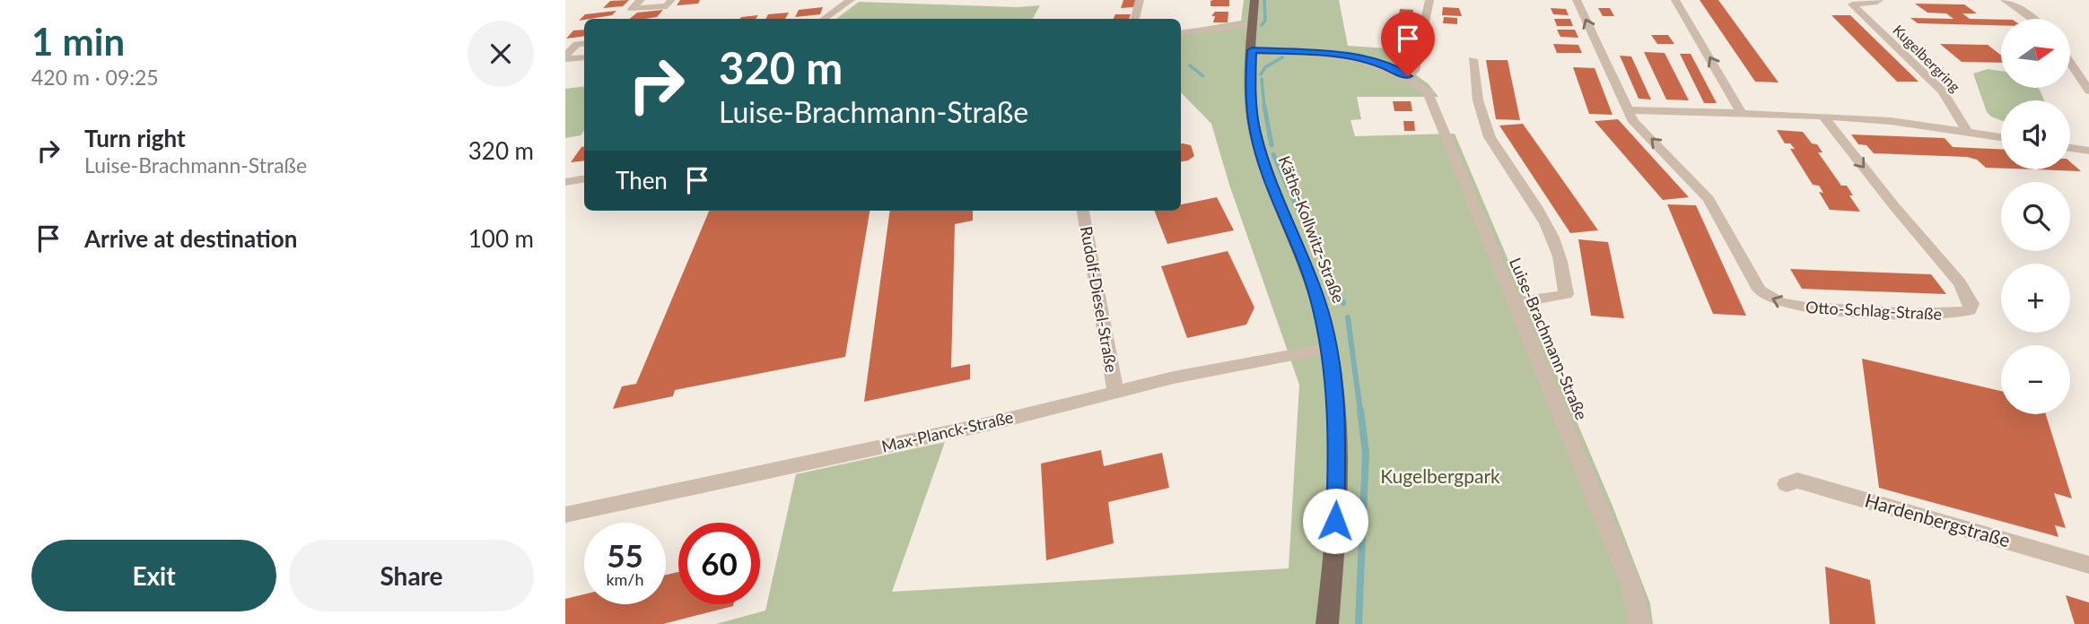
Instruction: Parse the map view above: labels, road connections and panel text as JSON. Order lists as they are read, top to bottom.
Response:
{
  "streets": {
    "main road": ["Käthe-Kollwitz-Straße"],
    "street": [
      "Kugelbergring",
      "Rudolf-Diesel-Straße",
      "Otto-Schlag-Straße",
      "Luise-Brachmann-Straße",
      "Max-Planck-Straße",
      "Hardenbergstraße"
    ]
  },
  "crossings": [
    ["Käthe-Kollwitz-Straße", "Luise-Brachmann-Straße"],
    ["Käthe-Kollwitz-Straße", "Max-Planck-Straße"],
    ["Rudolf-Diesel-Straße", "Max-Planck-Straße"]
  ],
  "parks": ["Kugelbergpark"],
  "north": "right",
  "page": {
    "heading": ["1 min", "420 m · 09:25"],
    "map_buttons": ["+", "−"],
    "turn": ["320 m", "Luise-Brachmann-Straße"],
    "list": [
      {
        "name": "Turn right",
        "note": "Luise-Brachmann-Straße",
        "value": "320 m"
      },
      {
        "name": "Arrive at destination",
        "value": "100 m"
      }
    ],
    "then": "Then",
    "speed": "55 km/h",
    "limit": "60",
    "buttons": ["Exit", "Share"]
  }
}
